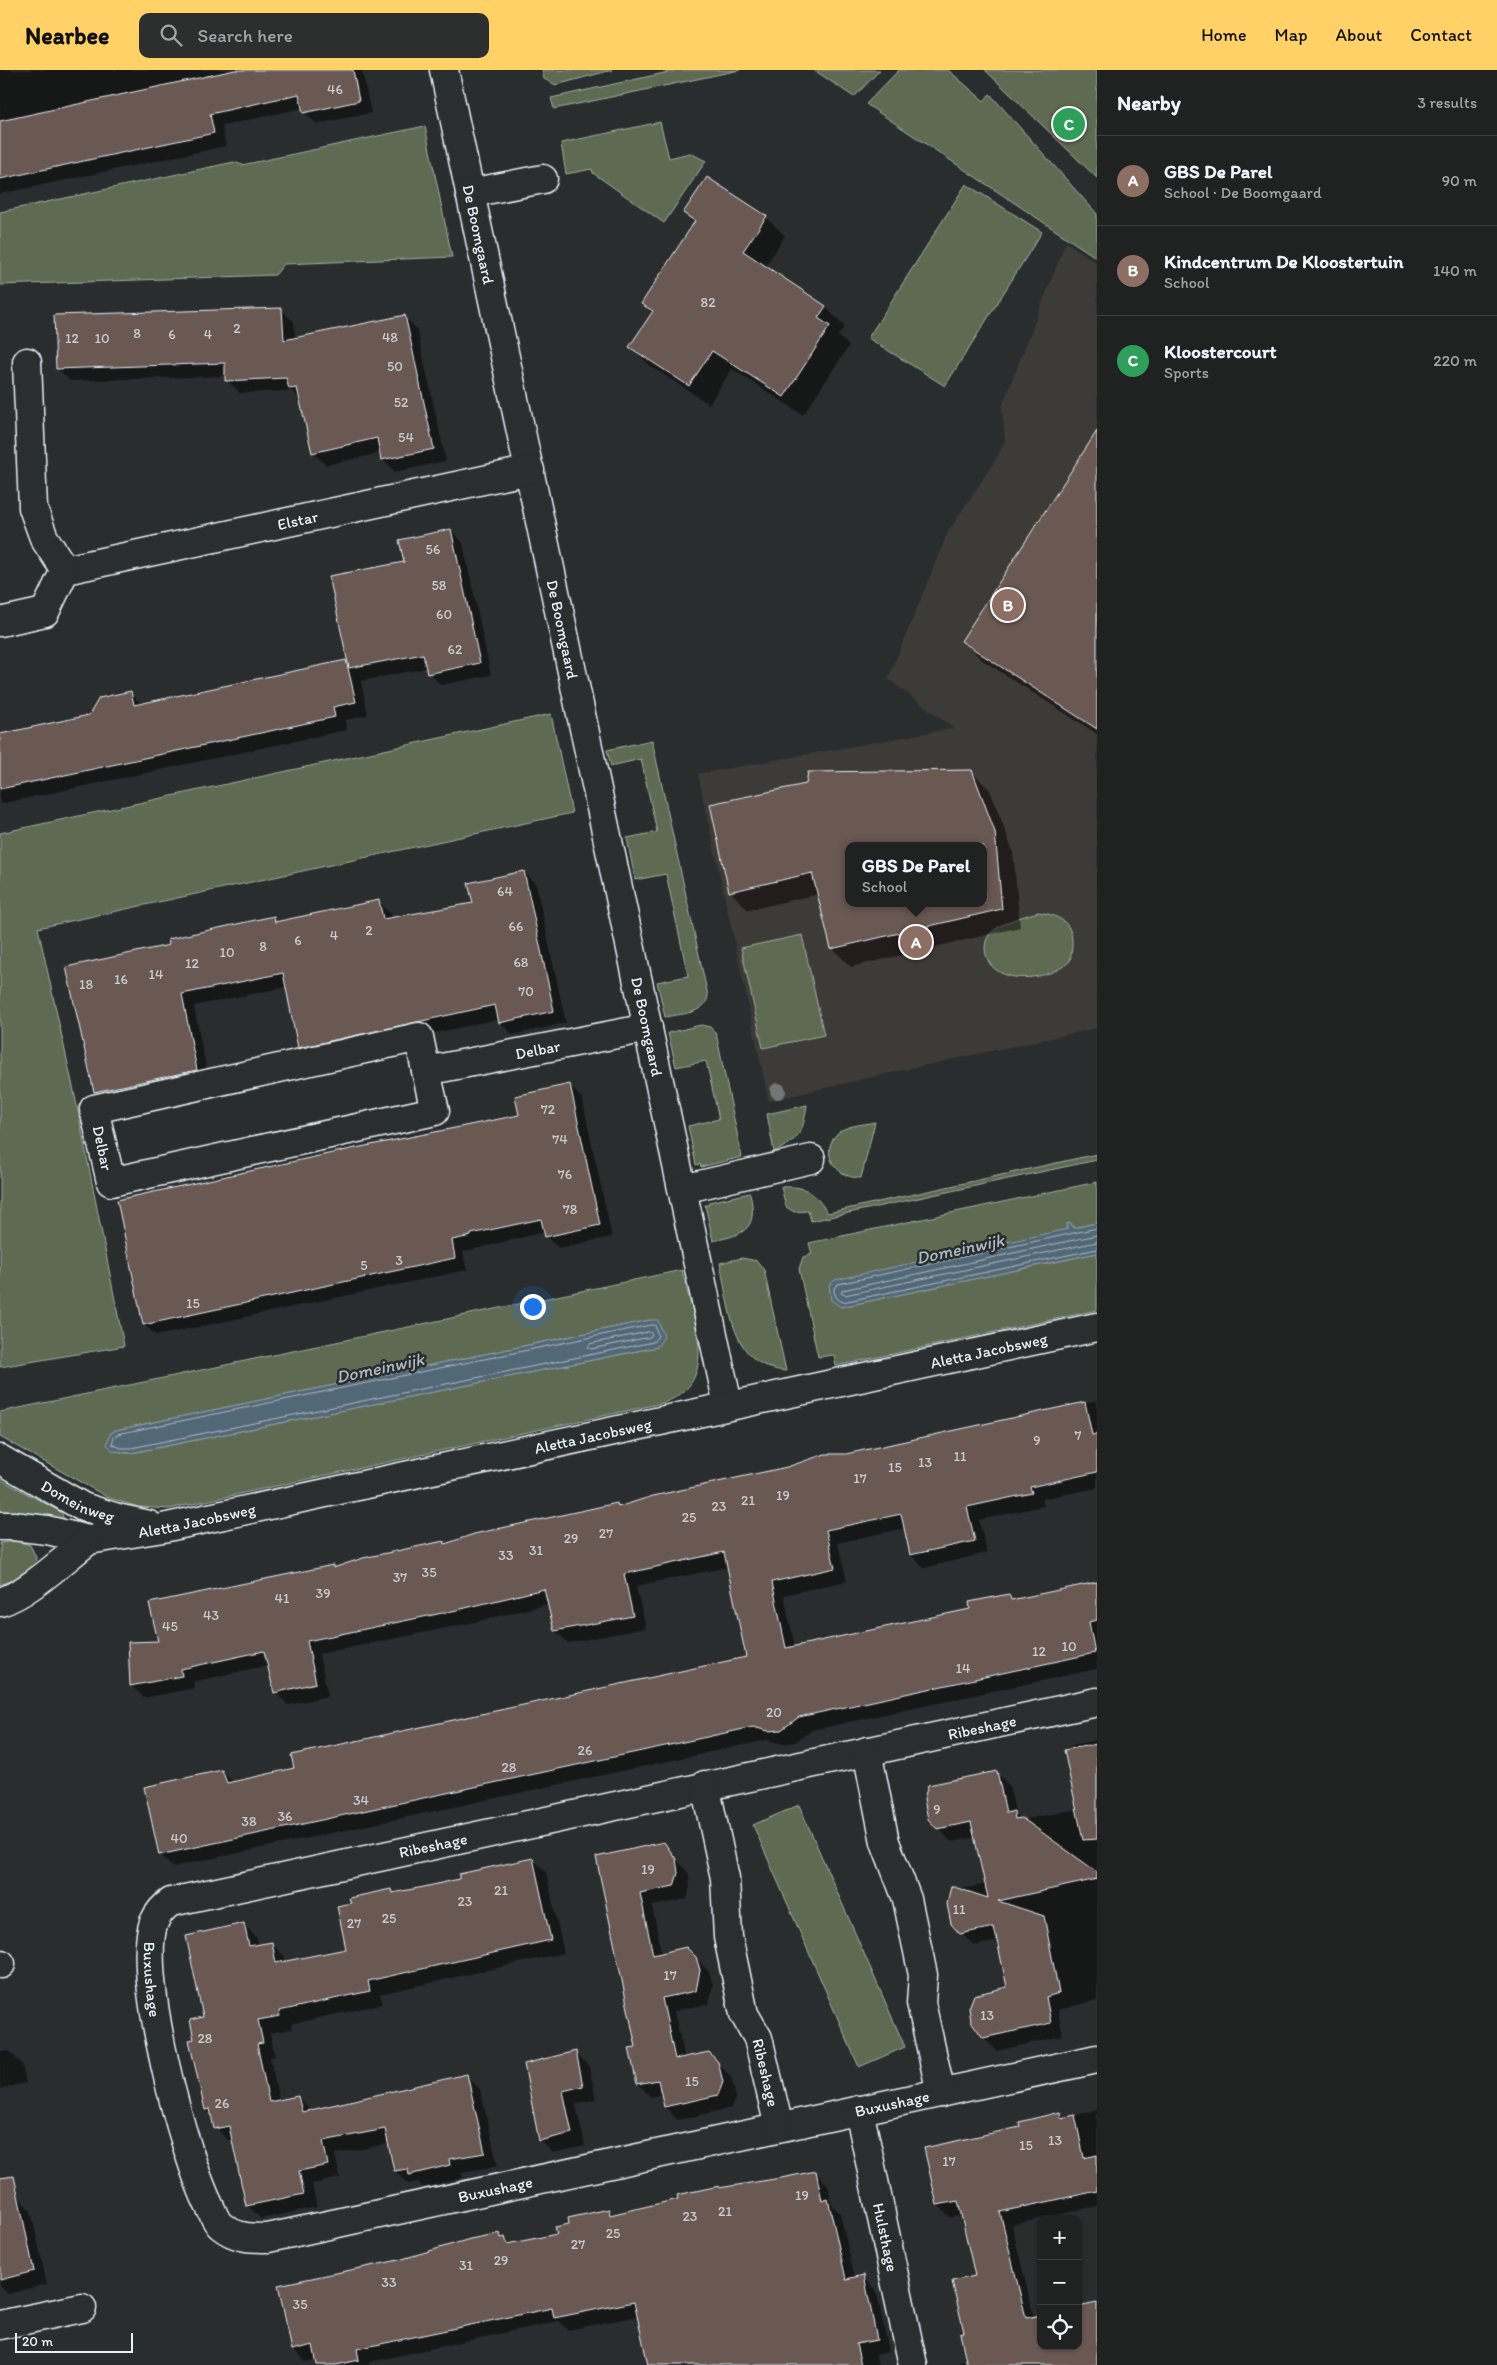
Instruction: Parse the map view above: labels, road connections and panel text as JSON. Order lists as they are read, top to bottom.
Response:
{
  "streets": {
    "street": [
      "De Boomgaard",
      "Elstar",
      "Delbar",
      "Aletta Jacobsweg",
      "Domeinweg",
      "Ribeshage",
      "Buxushage",
      "Hulsthage"
    ]
  },
  "crossings": [
    ["De Boomgaard", "Elstar"],
    ["De Boomgaard", "Delbar"],
    ["De Boomgaard", "Aletta Jacobsweg"],
    ["Aletta Jacobsweg", "Domeinweg"],
    ["Ribeshage", "Buxushage"],
    ["Buxushage", "Hulsthage"]
  ],
  "water": ["Domeinwijk"],
  "house_numbers": [
    "46",
    "82",
    "2",
    "8",
    "6",
    "4",
    "48",
    "12",
    "10",
    "50",
    "52",
    "54",
    "56",
    "58",
    "60",
    "62",
    "64",
    "66",
    "2",
    "4",
    "6",
    "8",
    "10",
    "68",
    "12",
    "14",
    "16",
    "18",
    "70",
    "72",
    "74",
    "76",
    "78",
    "3",
    "5",
    "15",
    "7",
    "9",
    "11",
    "13",
    "15",
    "17",
    "19",
    "21",
    "23",
    "25",
    "27",
    "29",
    "31",
    "33",
    "35",
    "37",
    "39",
    "41",
    "43",
    "45",
    "10",
    "12",
    "14",
    "20",
    "26",
    "28",
    "34",
    "9",
    "36",
    "38",
    "40",
    "19",
    "21",
    "23",
    "11",
    "25",
    "27",
    "17",
    "13",
    "28",
    "15",
    "26",
    "13",
    "15",
    "17",
    "19",
    "21",
    "23",
    "25",
    "27",
    "29",
    "31",
    "33",
    "35"
  ],
  "scale_bar": "20 m",
  "page": {
    "header": "Nearbee",
    "search": "Search here",
    "nav": [
      "Home",
      "Map",
      "About",
      "Contact"
    ],
    "heading": ["Nearby", "3 results"],
    "pins": ["C", "B", "A"],
    "list": [
      {
        "mark": "A",
        "name": "GBS De Parel",
        "note": "School · De Boomgaard",
        "value": "90 m"
      },
      {
        "mark": "B",
        "name": "Kindcentrum De Kloostertuin",
        "note": "School",
        "value": "140 m"
      },
      {
        "mark": "C",
        "name": "Kloostercourt",
        "note": "Sports",
        "value": "220 m"
      }
    ],
    "popup": ["GBS De Parel", "School"],
    "map_buttons": ["+", "−"],
    "scale": "20 m"
  }
}
